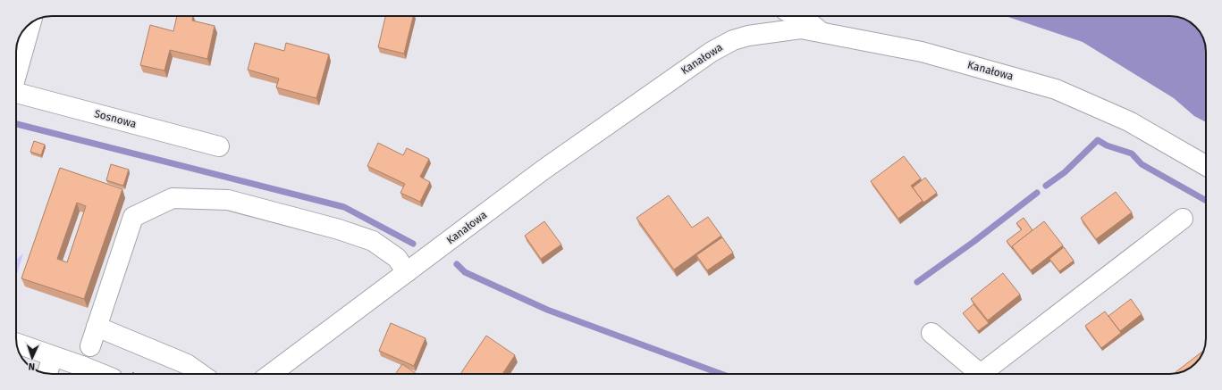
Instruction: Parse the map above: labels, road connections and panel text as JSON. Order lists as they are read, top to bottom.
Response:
{
  "streets": {
    "street": ["Kanałowa", "Sosnowa"]
  },
  "north": "bottom"
}
